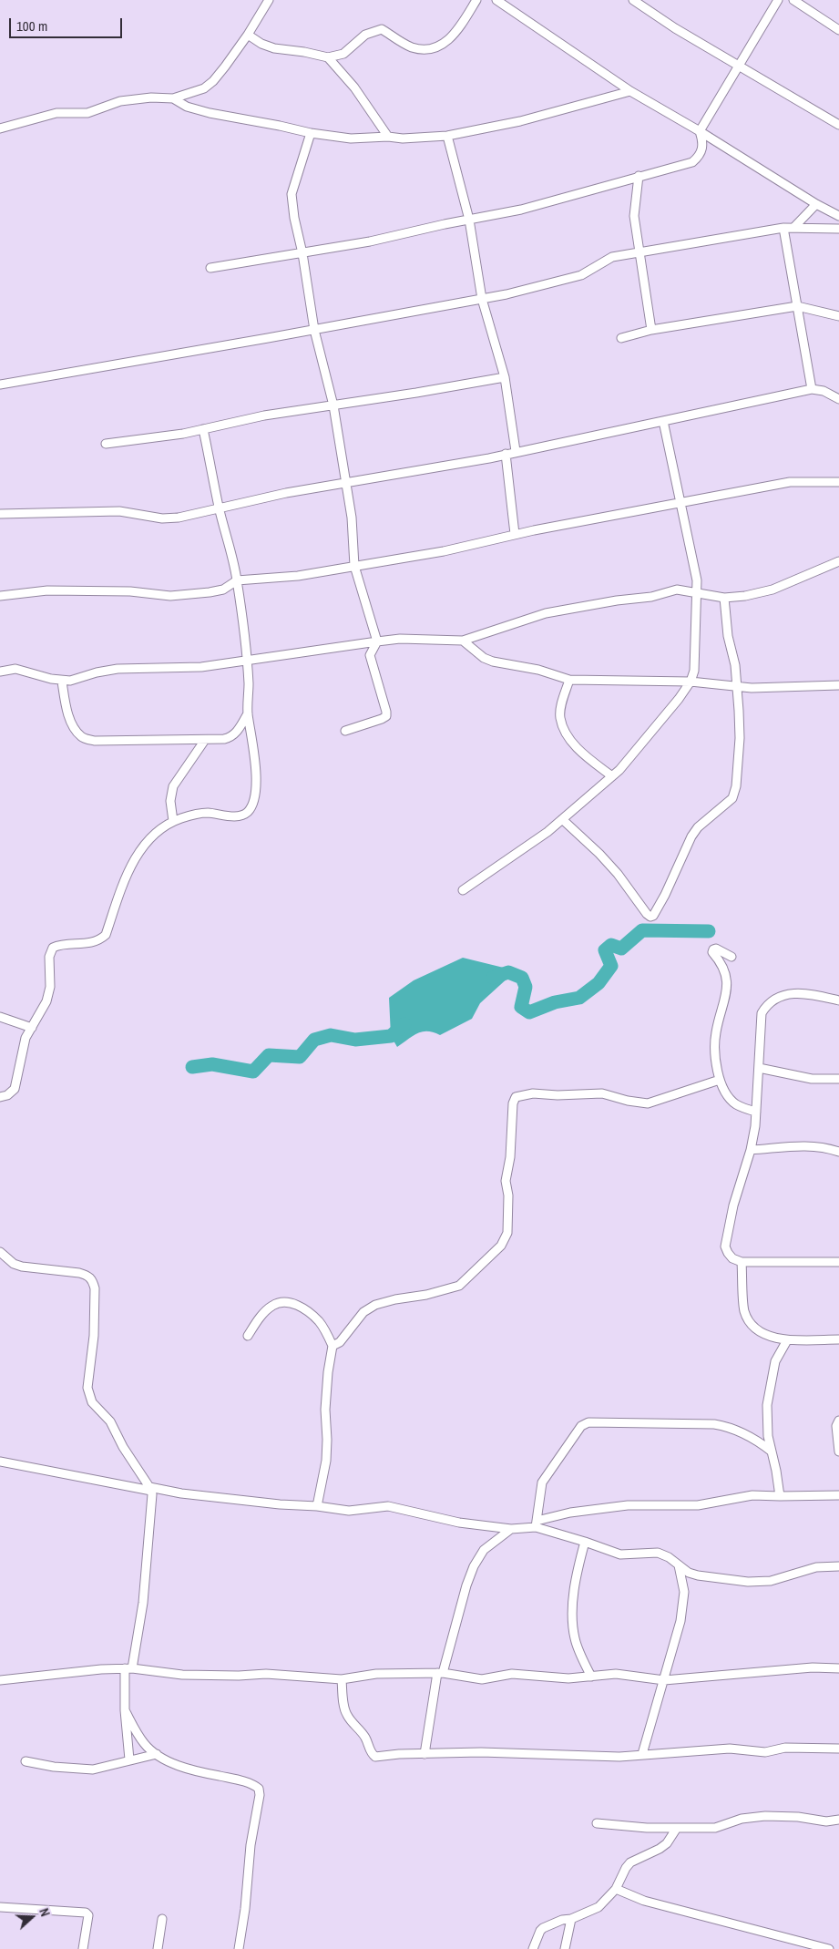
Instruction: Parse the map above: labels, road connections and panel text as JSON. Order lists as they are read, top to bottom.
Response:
{
  "scale_bar": "100 m",
  "north": "right"
}
